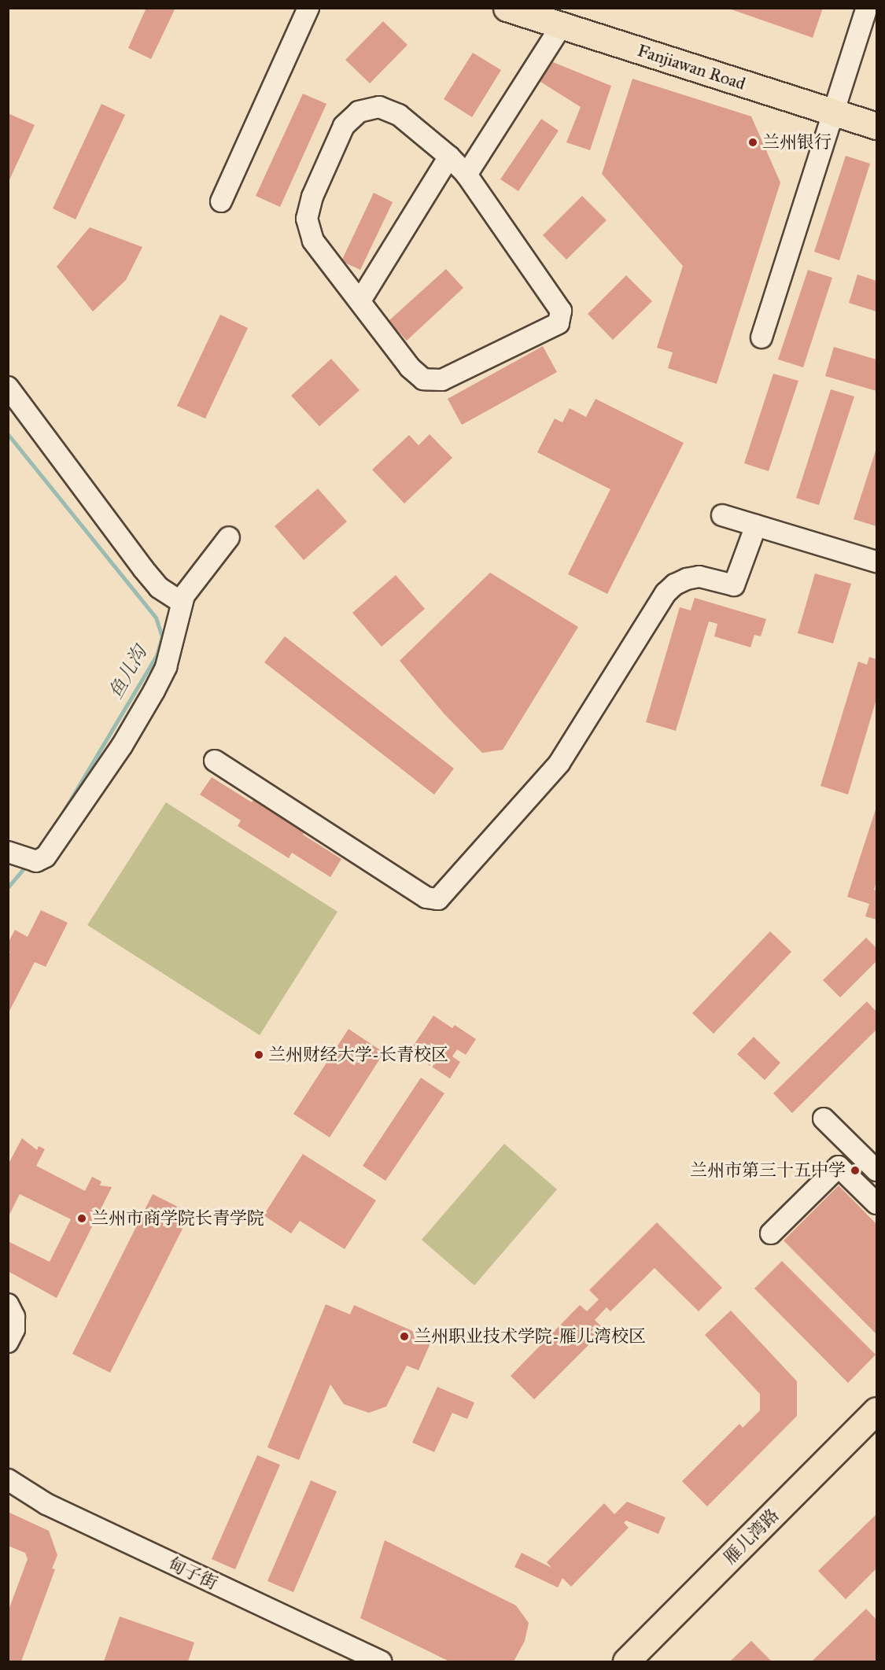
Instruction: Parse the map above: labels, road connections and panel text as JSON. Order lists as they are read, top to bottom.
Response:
{
  "streets": {
    "main road": ["Fanjiawan Road", "雁儿湾路"],
    "street": ["甸子街"]
  },
  "water": ["鱼儿沟"],
  "places": [
    "兰州银行",
    "兰州财经大学-长青校区",
    "兰州市第三十五中学",
    "兰州市商学院长青学院",
    "兰州职业技术学院-雁儿湾校区"
  ]
}
